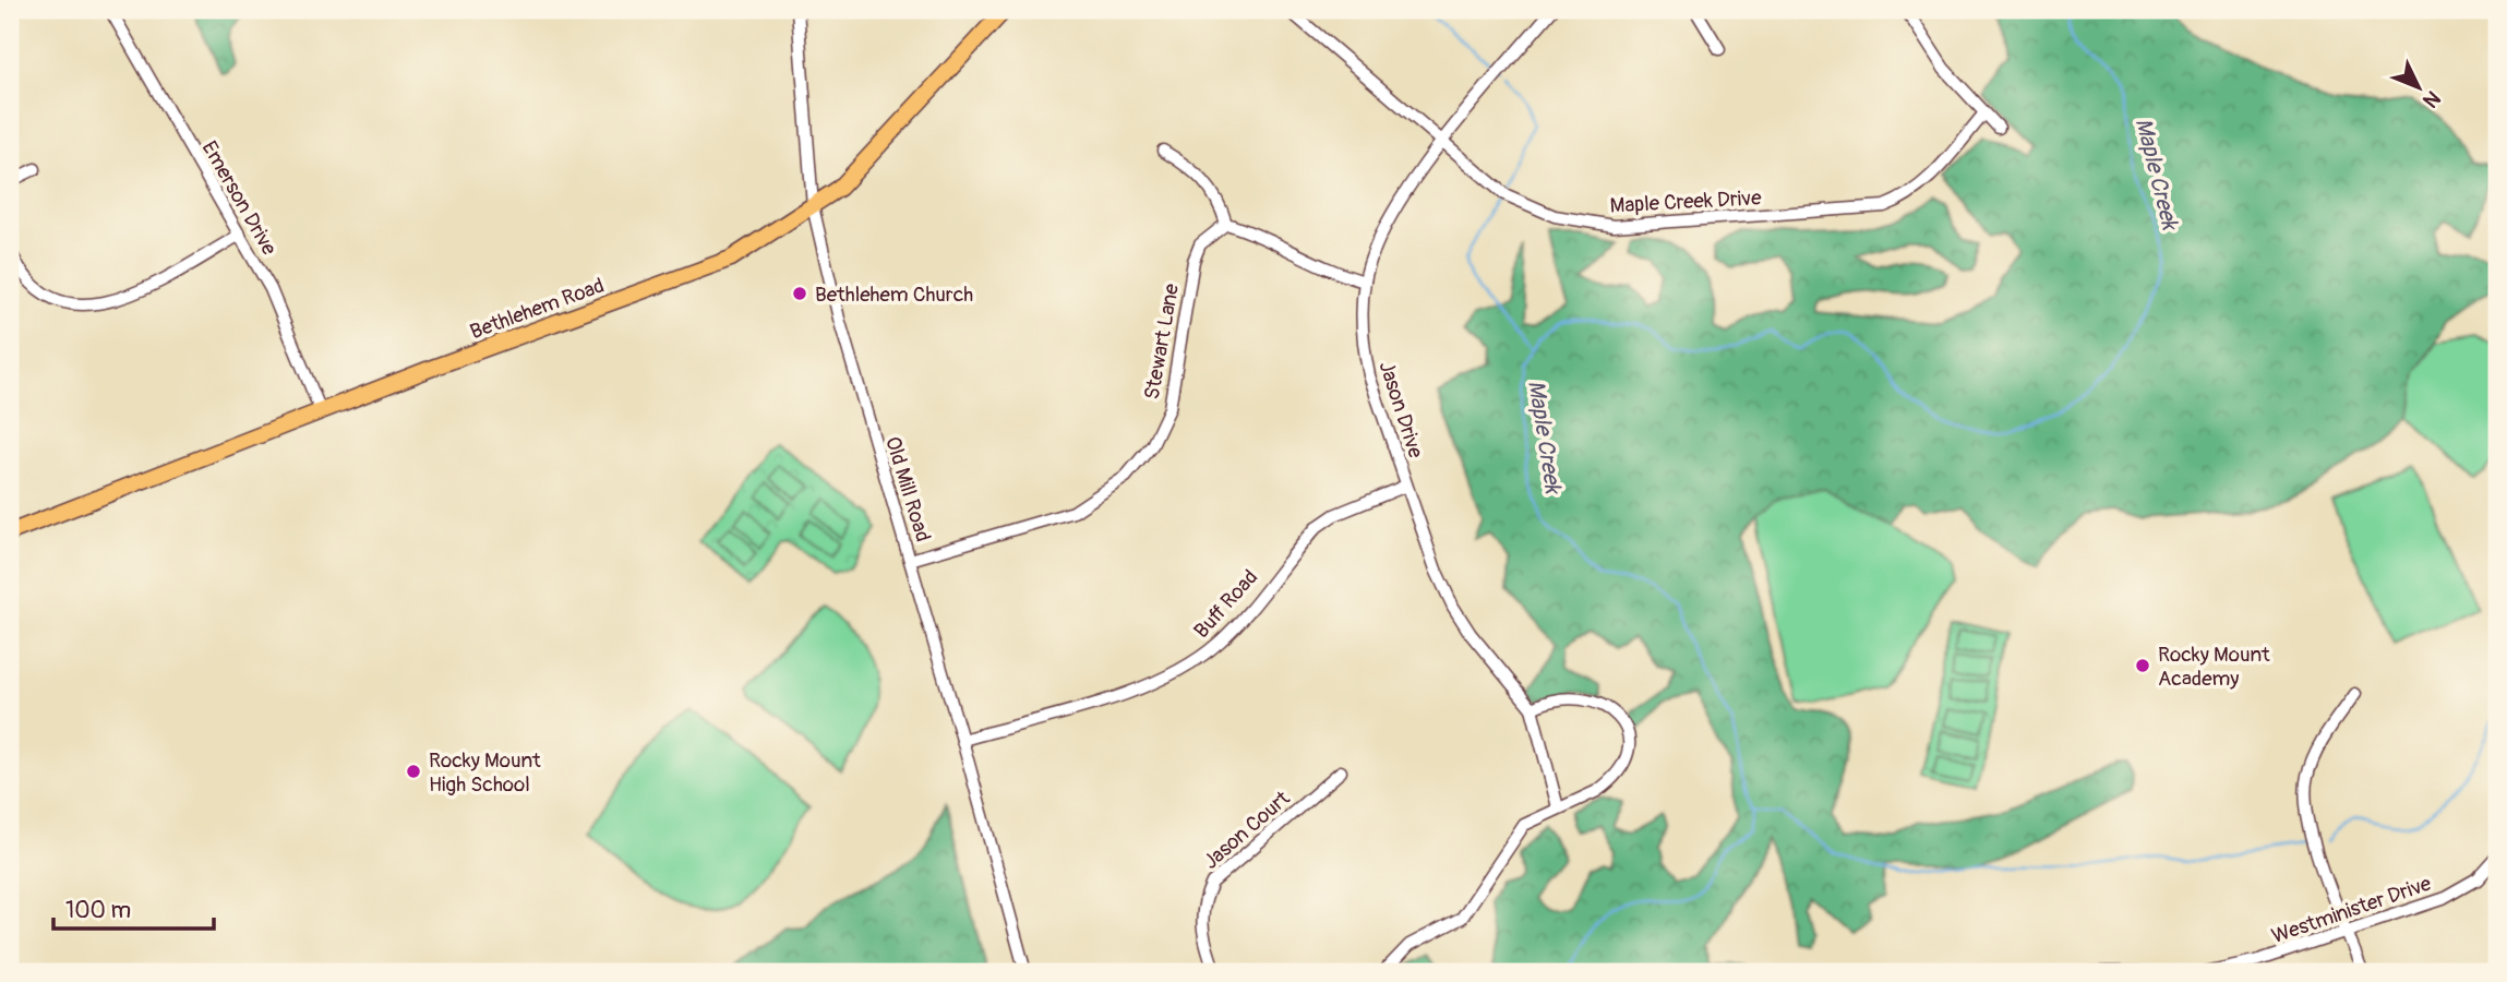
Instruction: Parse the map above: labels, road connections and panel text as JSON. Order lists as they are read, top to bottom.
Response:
{
  "streets": {
    "main road": ["Bethlehem Road"],
    "street": [
      "Emerson Drive",
      "Maple Creek Drive",
      "Stewart Lane",
      "Jason Drive",
      "Old Mill Road",
      "Buff Road",
      "Jason Court",
      "Westminister Drive"
    ]
  },
  "crossings": [
    ["Emerson Drive", "Bethlehem Road"],
    ["Maple Creek Drive", "Jason Drive"],
    ["Bethlehem Road", "Old Mill Road"],
    ["Stewart Lane", "Old Mill Road"],
    ["Jason Drive", "Buff Road"],
    ["Old Mill Road", "Buff Road"]
  ],
  "water": ["Maple Creek"],
  "places": ["Bethlehem Church", "Rocky Mount Academy", "Rocky Mount High School"],
  "scale_bar": "100 m",
  "north": "bottom right"
}
